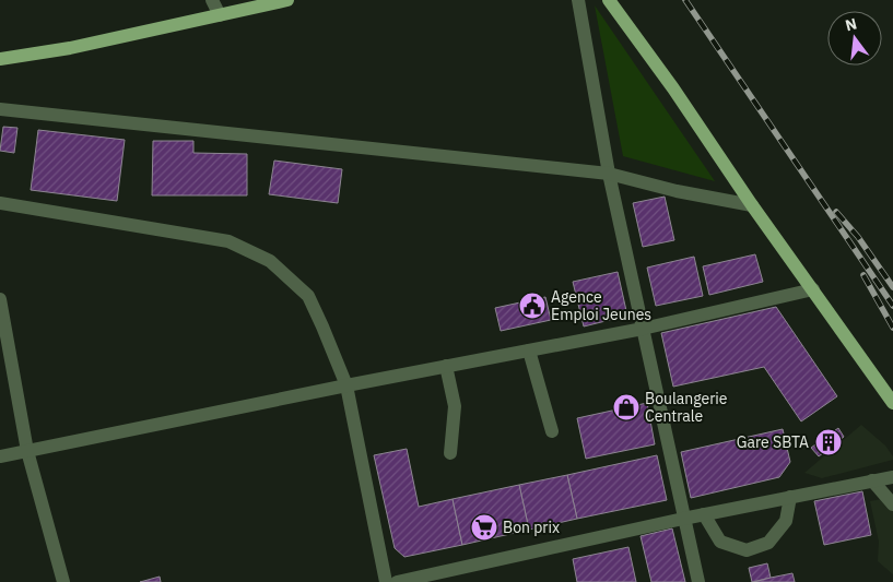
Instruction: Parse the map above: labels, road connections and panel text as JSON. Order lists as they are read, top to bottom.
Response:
{
  "places": {
    "public building": ["Agence Emploi Jeunes"],
    "shop": ["Boulangerie Centrale"],
    "building": ["Gare SBTA"],
    "supermarket": ["Bon prix"]
  },
  "north": "top"
}
